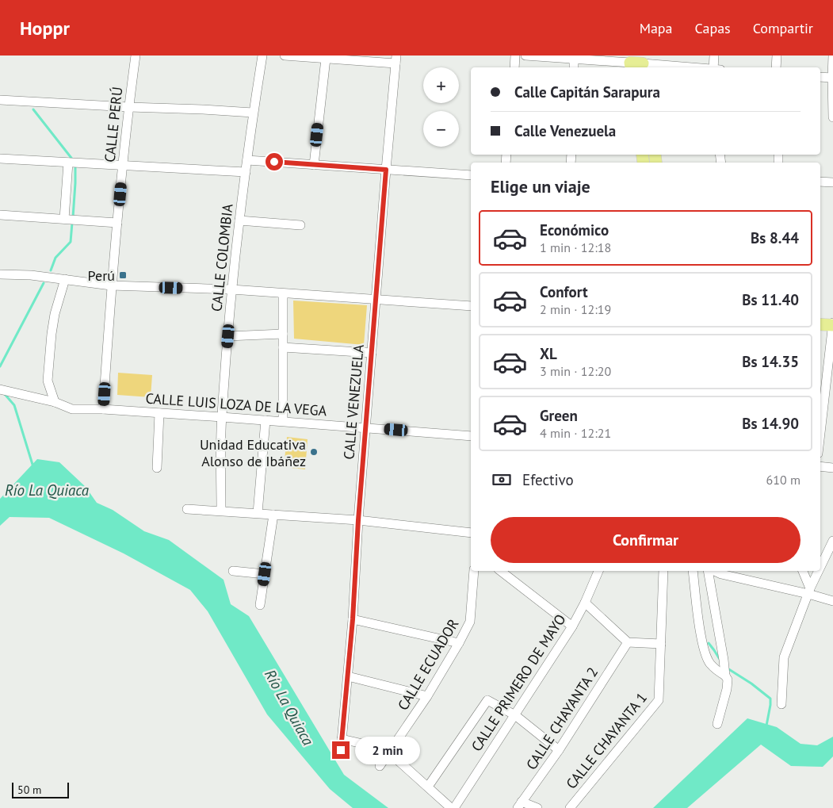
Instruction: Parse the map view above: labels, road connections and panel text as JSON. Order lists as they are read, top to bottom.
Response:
{
  "streets": {
    "street": [
      "CALLE PERÚ",
      "CALLE COLOMBIA",
      "CALLE VENEZUELA",
      "CALLE LUIS LOZA DE LA VEGA",
      "CALLE ECUADOR",
      "CALLE PRIMERO DE MAYO",
      "CALLE CHAYANTA 2",
      "CALLE CHAYANTA 1"
    ]
  },
  "crossings": [
    ["CALLE PERÚ", "CALLE LUIS LOZA DE LA VEGA"],
    ["CALLE COLOMBIA", "CALLE LUIS LOZA DE LA VEGA"],
    ["CALLE VENEZUELA", "CALLE LUIS LOZA DE LA VEGA"]
  ],
  "water": ["Río La Quiaca"],
  "places": {
    "transit": ["Perú"],
    "other": ["Unidad Educativa Alonso de Ibáñez"]
  },
  "scale_bar": "50 m",
  "page": {
    "header": "Hoppr",
    "nav": ["Mapa", "Capas", "Compartir"],
    "map_buttons": ["+", "−"],
    "banner": ["Calle Capitán Sarapura", "Calle Venezuela"],
    "heading": "Elige un viaje",
    "list": [
      {
        "name": "Económico",
        "note": "1 min · 12:18",
        "value": "Bs 8.44"
      },
      {
        "name": "Confort",
        "note": "2 min · 12:19",
        "value": "Bs 11.40"
      },
      {
        "name": "XL",
        "note": "3 min · 12:20",
        "value": "Bs 14.35"
      },
      {
        "name": "Green",
        "note": "4 min · 12:21",
        "value": "Bs 14.90"
      }
    ],
    "pay": ["Efectivo", "610 m"],
    "buttons": "Confirmar",
    "bubble": "2 min",
    "scale": "50 m"
  }
}
